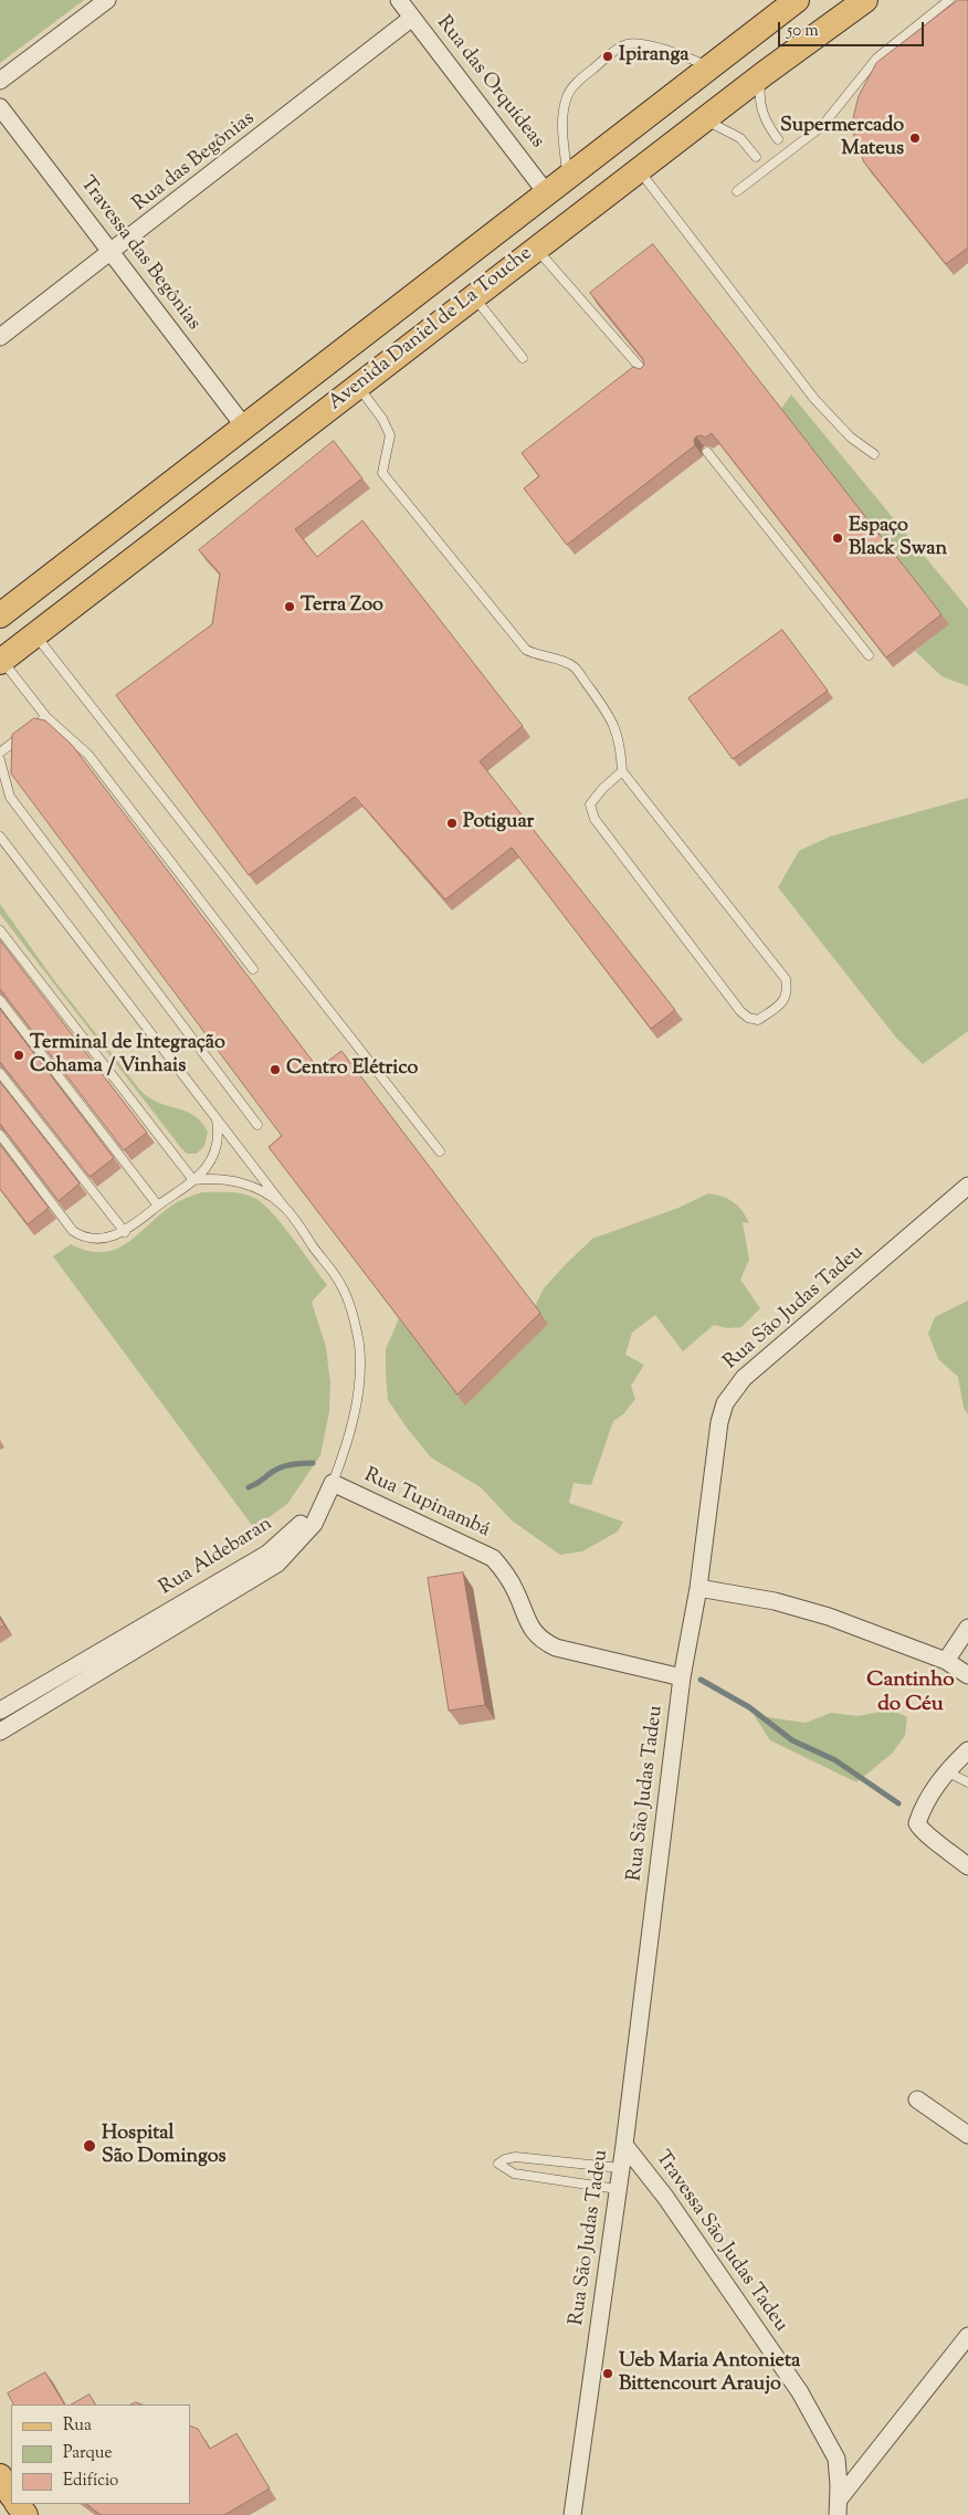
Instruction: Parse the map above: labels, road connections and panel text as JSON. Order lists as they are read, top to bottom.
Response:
{
  "streets": {
    "main road": ["Avenida Daniel de La Touche"],
    "street": [
      "Rua das Orquídeas",
      "Rua das Begônias",
      "Travessa das Begônias",
      "Rua São Judas Tadeu",
      "Rua Tupinambá",
      "Rua Aldebaran",
      "Travessa São Judas Tadeu"
    ]
  },
  "crossings": [
    ["Rua das Orquídeas", "Rua das Begônias"],
    ["Rua das Orquídeas", "Avenida Daniel de La Touche"],
    ["Rua das Begônias", "Travessa das Begônias"],
    ["Travessa das Begônias", "Avenida Daniel de La Touche"],
    ["Rua São Judas Tadeu", "Rua Tupinambá"],
    ["Rua São Judas Tadeu", "Travessa São Judas Tadeu"],
    ["Rua Tupinambá", "Rua Aldebaran"]
  ],
  "districts": ["Cantinho do Céu"],
  "places": [
    "Ipiranga",
    "Supermercado Mateus",
    "Espaço Black Swan",
    "Terra Zoo",
    "Potiguar",
    "Terminal de Integração Cohama / Vinhais",
    "Centro Elétrico",
    "Hospital São Domingos",
    "Ueb Maria Antonieta Bittencourt Araujo"
  ],
  "legend": ["Rua", "Parque", "Edifício"],
  "scale_bar": "50 m"
}
